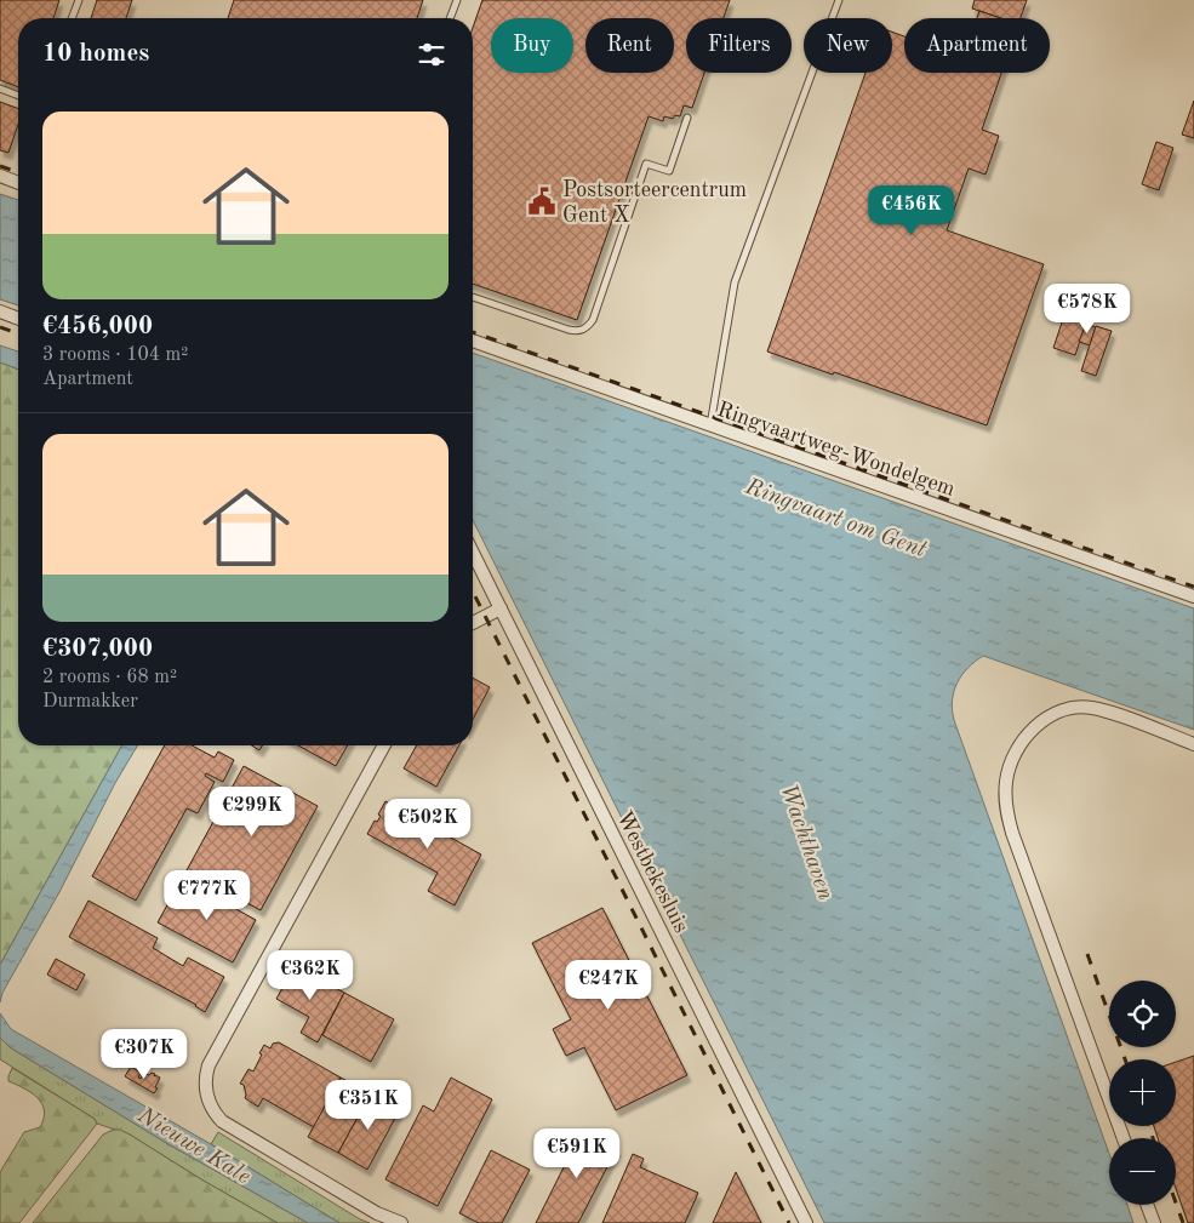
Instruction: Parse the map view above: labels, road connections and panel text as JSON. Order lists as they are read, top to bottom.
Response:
{
  "streets": {
    "street": ["Ringvaartweg-Wondelgem", "Westbekesluis"]
  },
  "water": ["Ringvaart om Gent", "Wachthaven", "Nieuwe Kale"],
  "places": {
    "public building": ["Postsorteercentrum Gent X"]
  },
  "page": {
    "chip": [
      "Buy",
      "Rent",
      "Filters",
      "New",
      "Apartment"
    ],
    "heading": "10 homes",
    "list": [
      {
        "name": "€456,000",
        "note": "3 rooms · 104 m² · Apartment"
      },
      {
        "name": "€307,000",
        "note": "2 rooms · 68 m² · Durmakker"
      }
    ],
    "price": [
      "€456K",
      "€578K",
      "€299K",
      "€502K",
      "€777K",
      "€362K",
      "€247K",
      "€307K",
      "€351K",
      "€591K"
    ],
    "map_buttons": ["+", "−"]
  }
}
